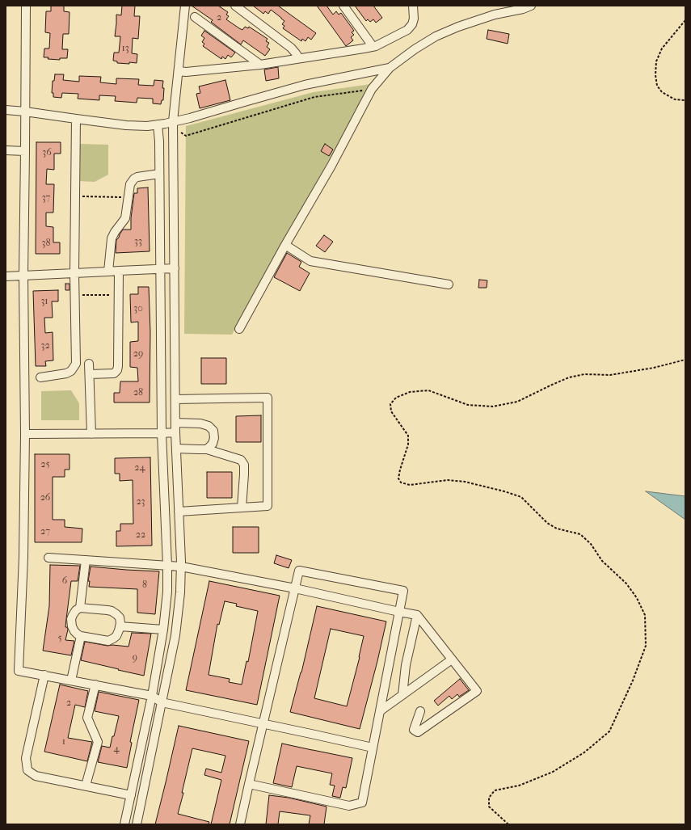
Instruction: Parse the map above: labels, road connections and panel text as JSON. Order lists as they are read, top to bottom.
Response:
{
  "house_numbers": [
    "2",
    "13",
    "36",
    "37",
    "33",
    "38",
    "31",
    "30",
    "32",
    "29",
    "28",
    "25",
    "24",
    "26",
    "23",
    "27",
    "22",
    "6",
    "8",
    "5",
    "9",
    "2",
    "1",
    "4"
  ]
}
